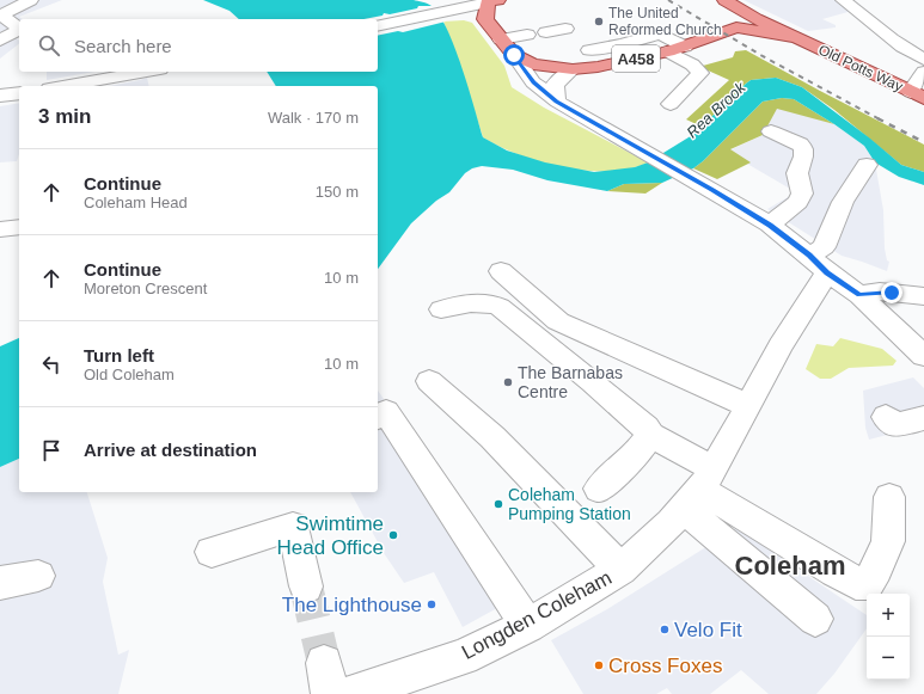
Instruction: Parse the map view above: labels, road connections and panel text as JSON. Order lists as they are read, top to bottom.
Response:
{
  "streets": {
    "main road": ["A458", "Old Potts Way"],
    "street": ["Longden Coleham"]
  },
  "crossings": [
    ["A458", "Old Potts Way"]
  ],
  "districts": ["Coleham"],
  "water": ["Rea Brook"],
  "places": [
    "The United Reformed Church",
    "The Barnabas Centre",
    "Coleham Pumping Station",
    "Swimtime Head Office",
    "The Lighthouse",
    "Velo Fit",
    "Cross Foxes"
  ],
  "page": {
    "search": "Search here",
    "heading": ["3 min", "Walk · 170 m"],
    "list": [
      ["Continue", "Coleham Head", "150 m"],
      ["Continue", "Moreton Crescent", "10 m"],
      ["Turn left", "Old Coleham", "10 m"],
      "Arrive at destination"
    ],
    "map_buttons": ["+", "−"]
  }
}
